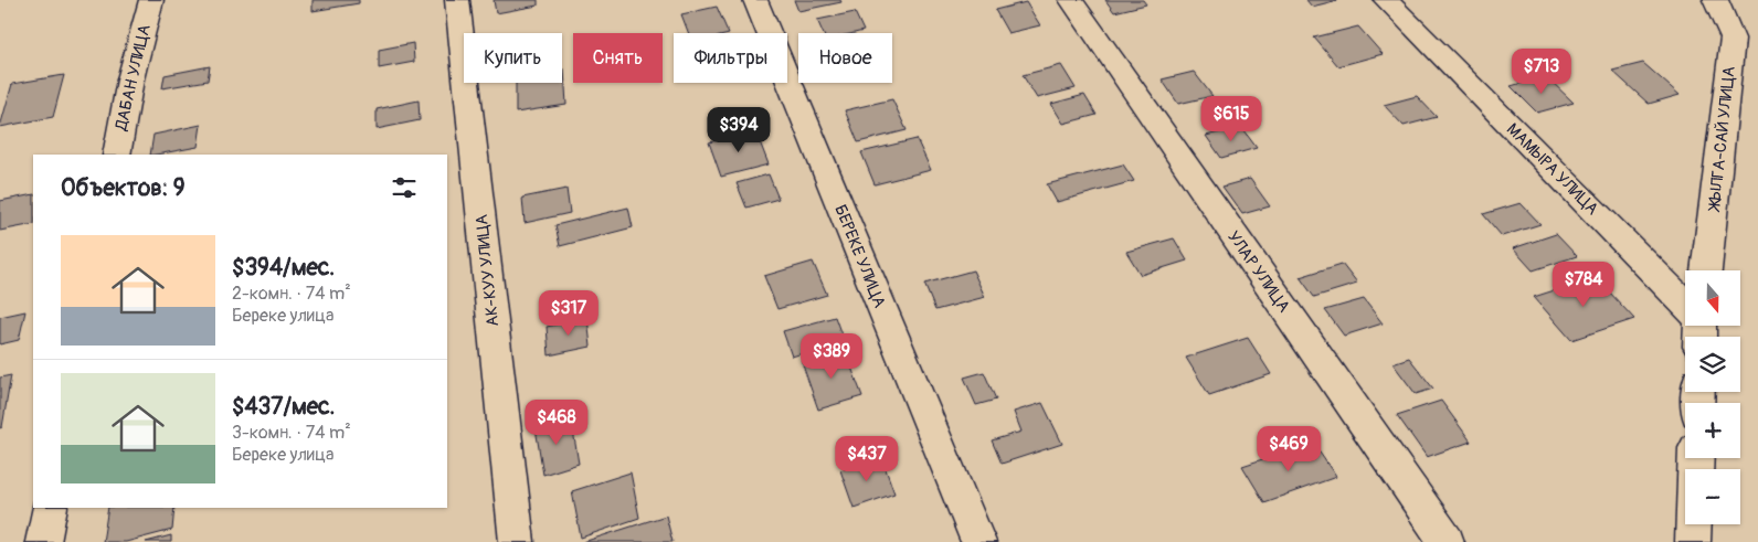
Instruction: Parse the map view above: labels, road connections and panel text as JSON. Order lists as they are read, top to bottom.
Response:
{
  "streets": {
    "street": [
      "ДАБАН УЛИЦА",
      "ЖЫЛГА-САЙ УЛИЦА",
      "МАМЫРА УЛИЦА",
      "БЕРЕКЕ УЛИЦА",
      "АК-КУУ УЛИЦА",
      "УЛАР УЛИЦА"
    ]
  },
  "north": "bottom",
  "page": {
    "chip": [
      "Купить",
      "Снять",
      "Фильтры",
      "Новое"
    ],
    "price": [
      "$713",
      "$615",
      "$394",
      "$784",
      "$317",
      "$389",
      "$468",
      "$469",
      "$437"
    ],
    "heading": "Объектов: 9",
    "list": [
      {
        "name": "$394/мес.",
        "note": "2-комн. · 74 m² · Береке улица"
      },
      {
        "name": "$437/мес.",
        "note": "3-комн. · 74 m² · Береке улица"
      }
    ],
    "map_buttons": ["+", "−"]
  }
}
